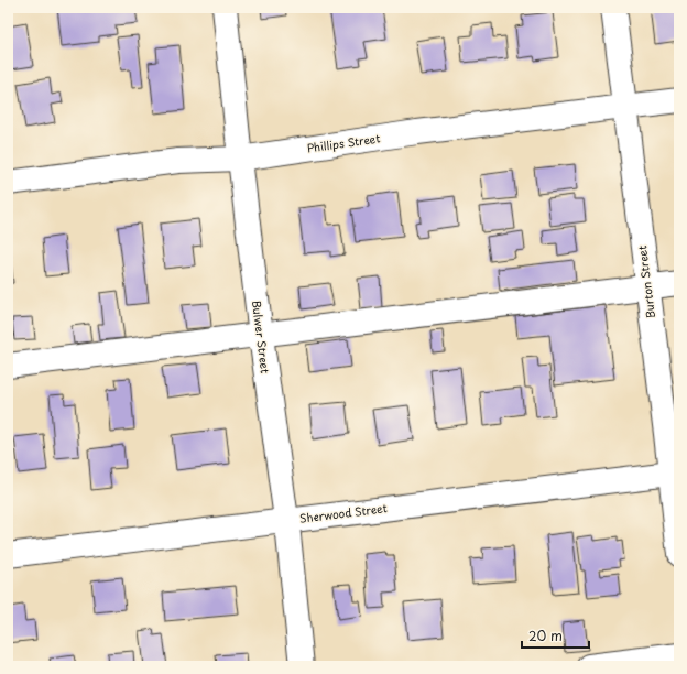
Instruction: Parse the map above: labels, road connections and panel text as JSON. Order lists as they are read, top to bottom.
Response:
{
  "streets": {
    "street": [
      "Phillips Street",
      "Burton Street",
      "Bulwer Street",
      "Sherwood Street"
    ]
  },
  "crossings": [
    ["Phillips Street", "Burton Street"],
    ["Phillips Street", "Bulwer Street"],
    ["Burton Street", "Sherwood Street"],
    ["Bulwer Street", "Sherwood Street"]
  ],
  "scale_bar": "20 m"
}
